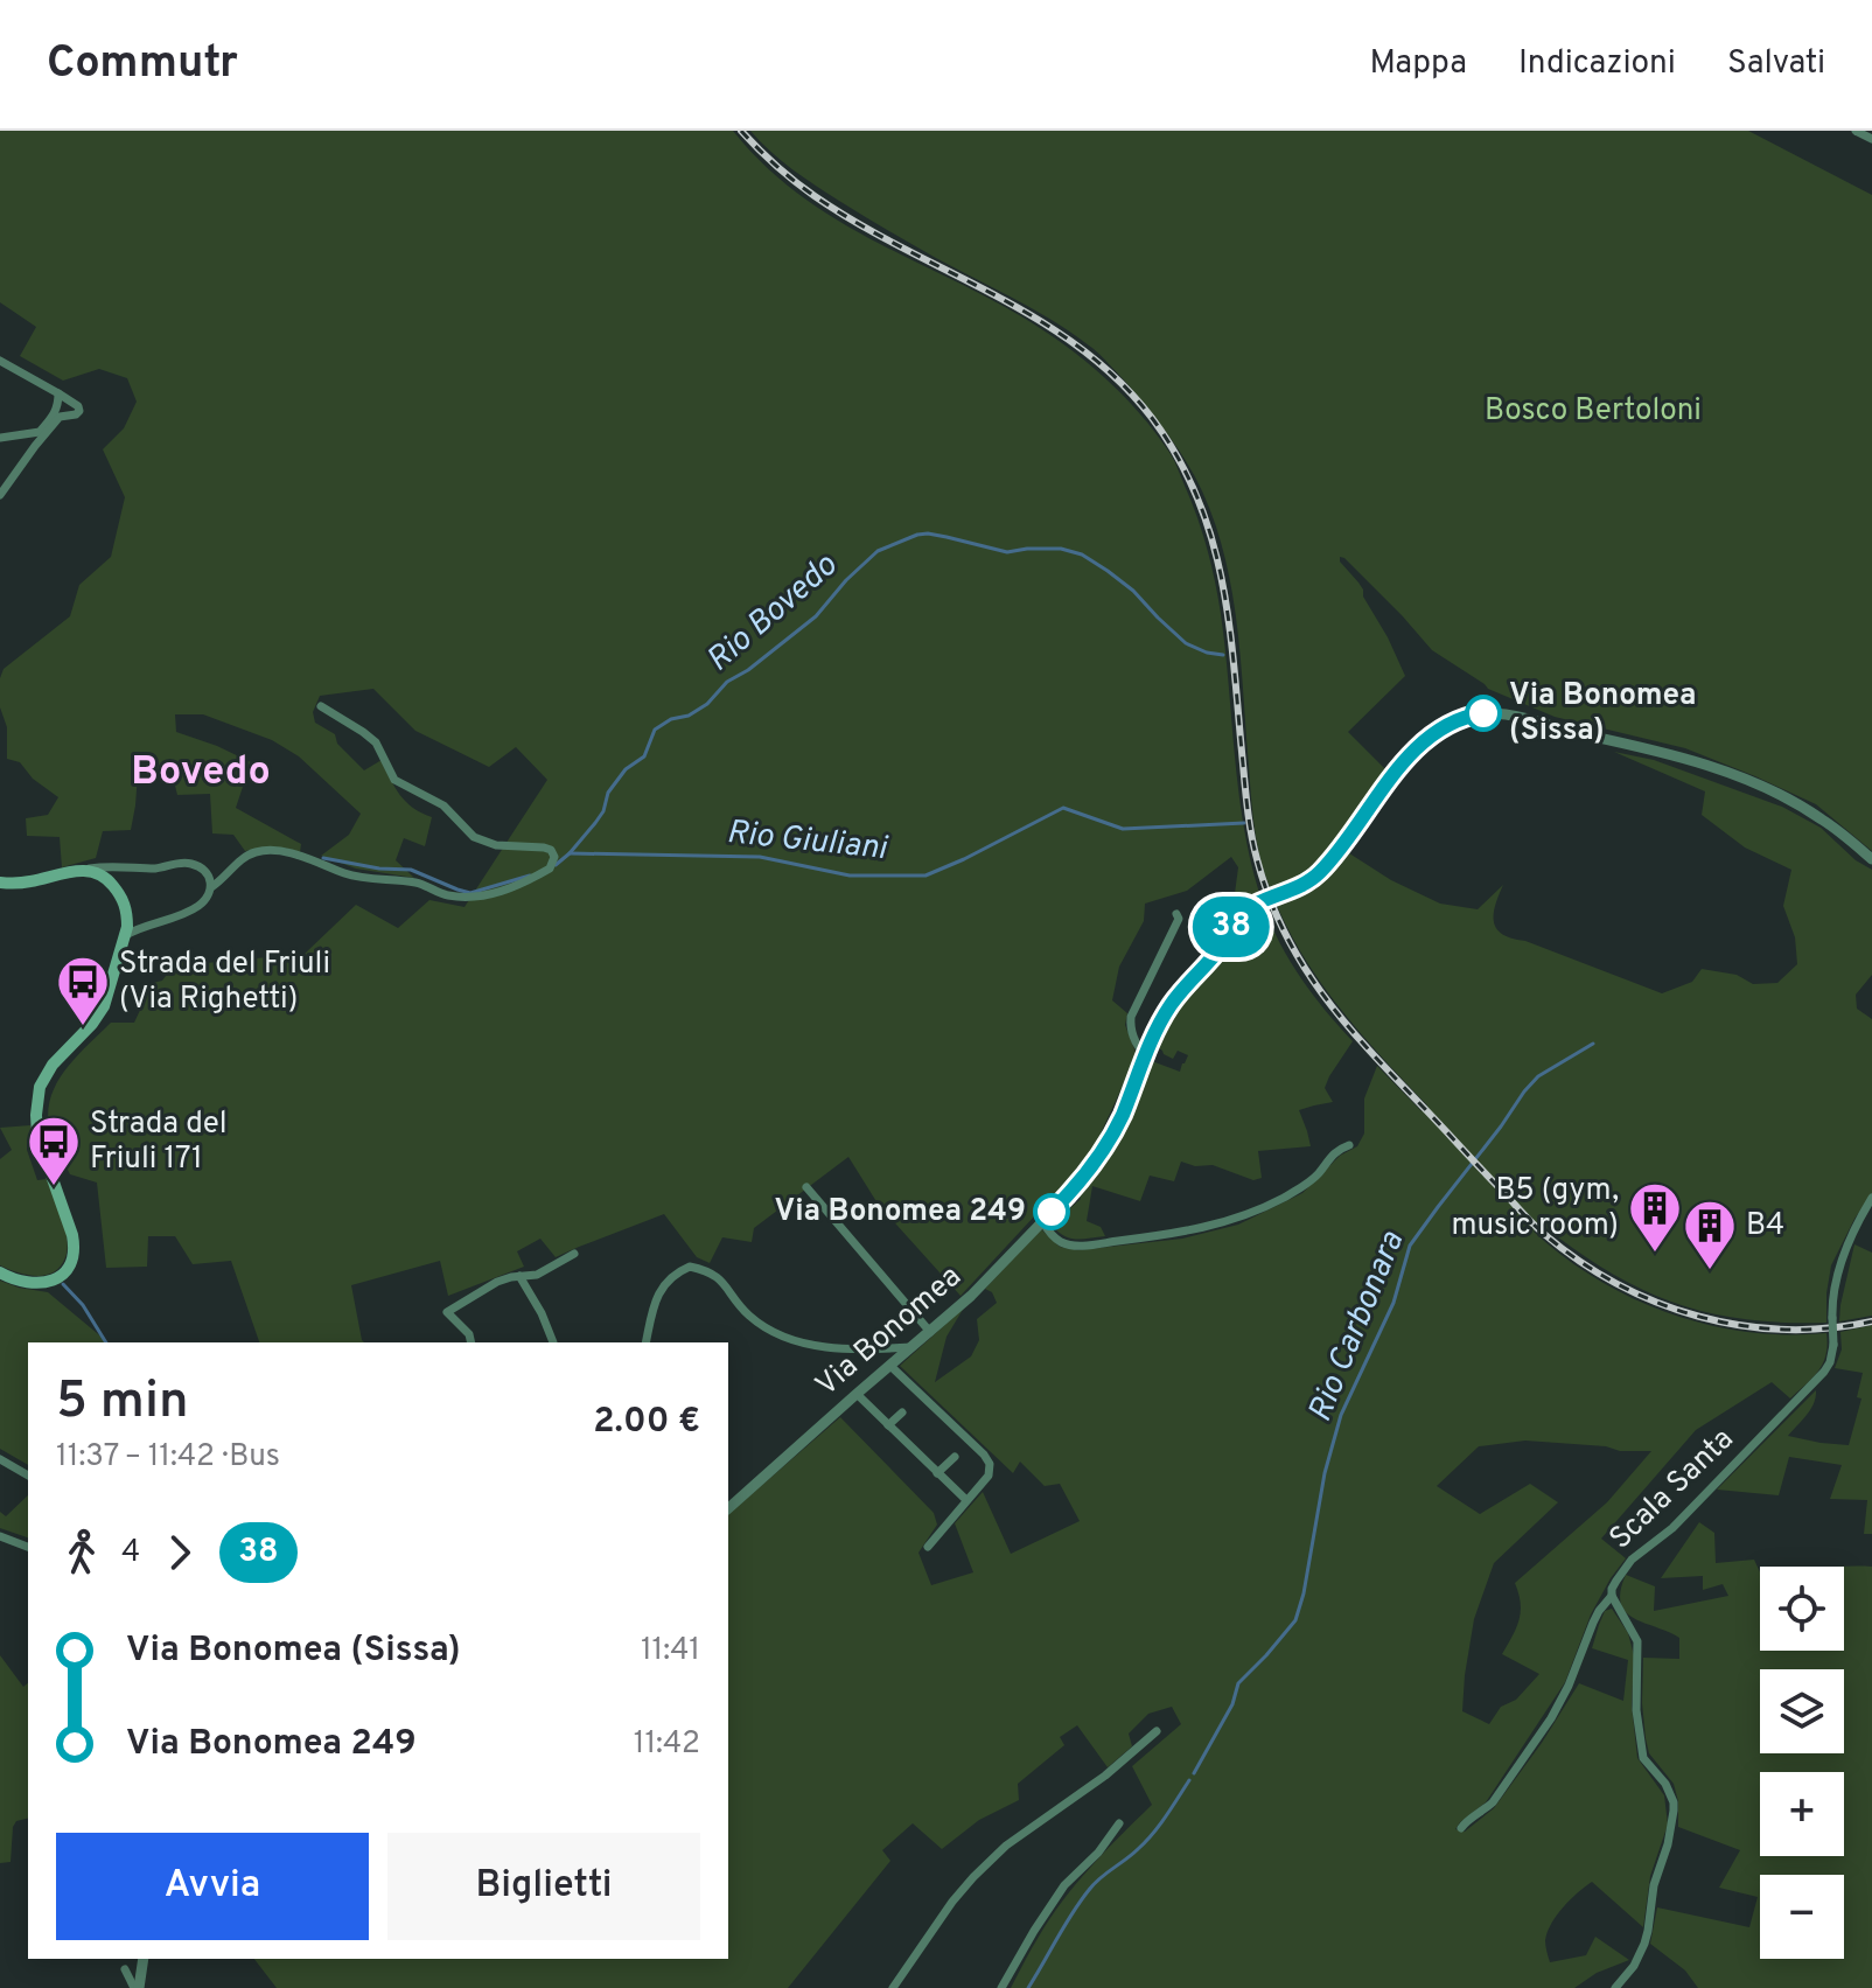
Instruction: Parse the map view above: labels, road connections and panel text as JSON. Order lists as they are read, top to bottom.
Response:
{
  "streets": {
    "street": ["Via Bonomea", "Scala Santa"]
  },
  "districts": ["Bovedo"],
  "water": ["Rio Bovedo", "Rio Giuliani", "Rio Carbonara"],
  "parks": ["Bosco Bertoloni"],
  "places": {
    "other": ["Via Bonomea (Sissa)", "Via Bonomea 249"],
    "bus stop": ["Strada del Friuli (Via Righetti)", "Strada del Friuli 171"],
    "building": ["B5 (gym, music room)", "B4"]
  },
  "lines": ["bus line 38"],
  "page": {
    "header": "Commutr",
    "nav": ["Mappa", "Indicazioni", "Salvati"],
    "on_map": "38",
    "heading": ["5 min", "11:37 – 11:42 · Bus", "2.00 €"],
    "legs": ["4", "38"],
    "map_buttons": ["+", "−"],
    "list": [
      {
        "name": "Via Bonomea (Sissa)",
        "value": "11:41"
      },
      {
        "name": "Via Bonomea 249",
        "value": "11:42"
      }
    ],
    "buttons": ["Avvia", "Biglietti"]
  }
}
